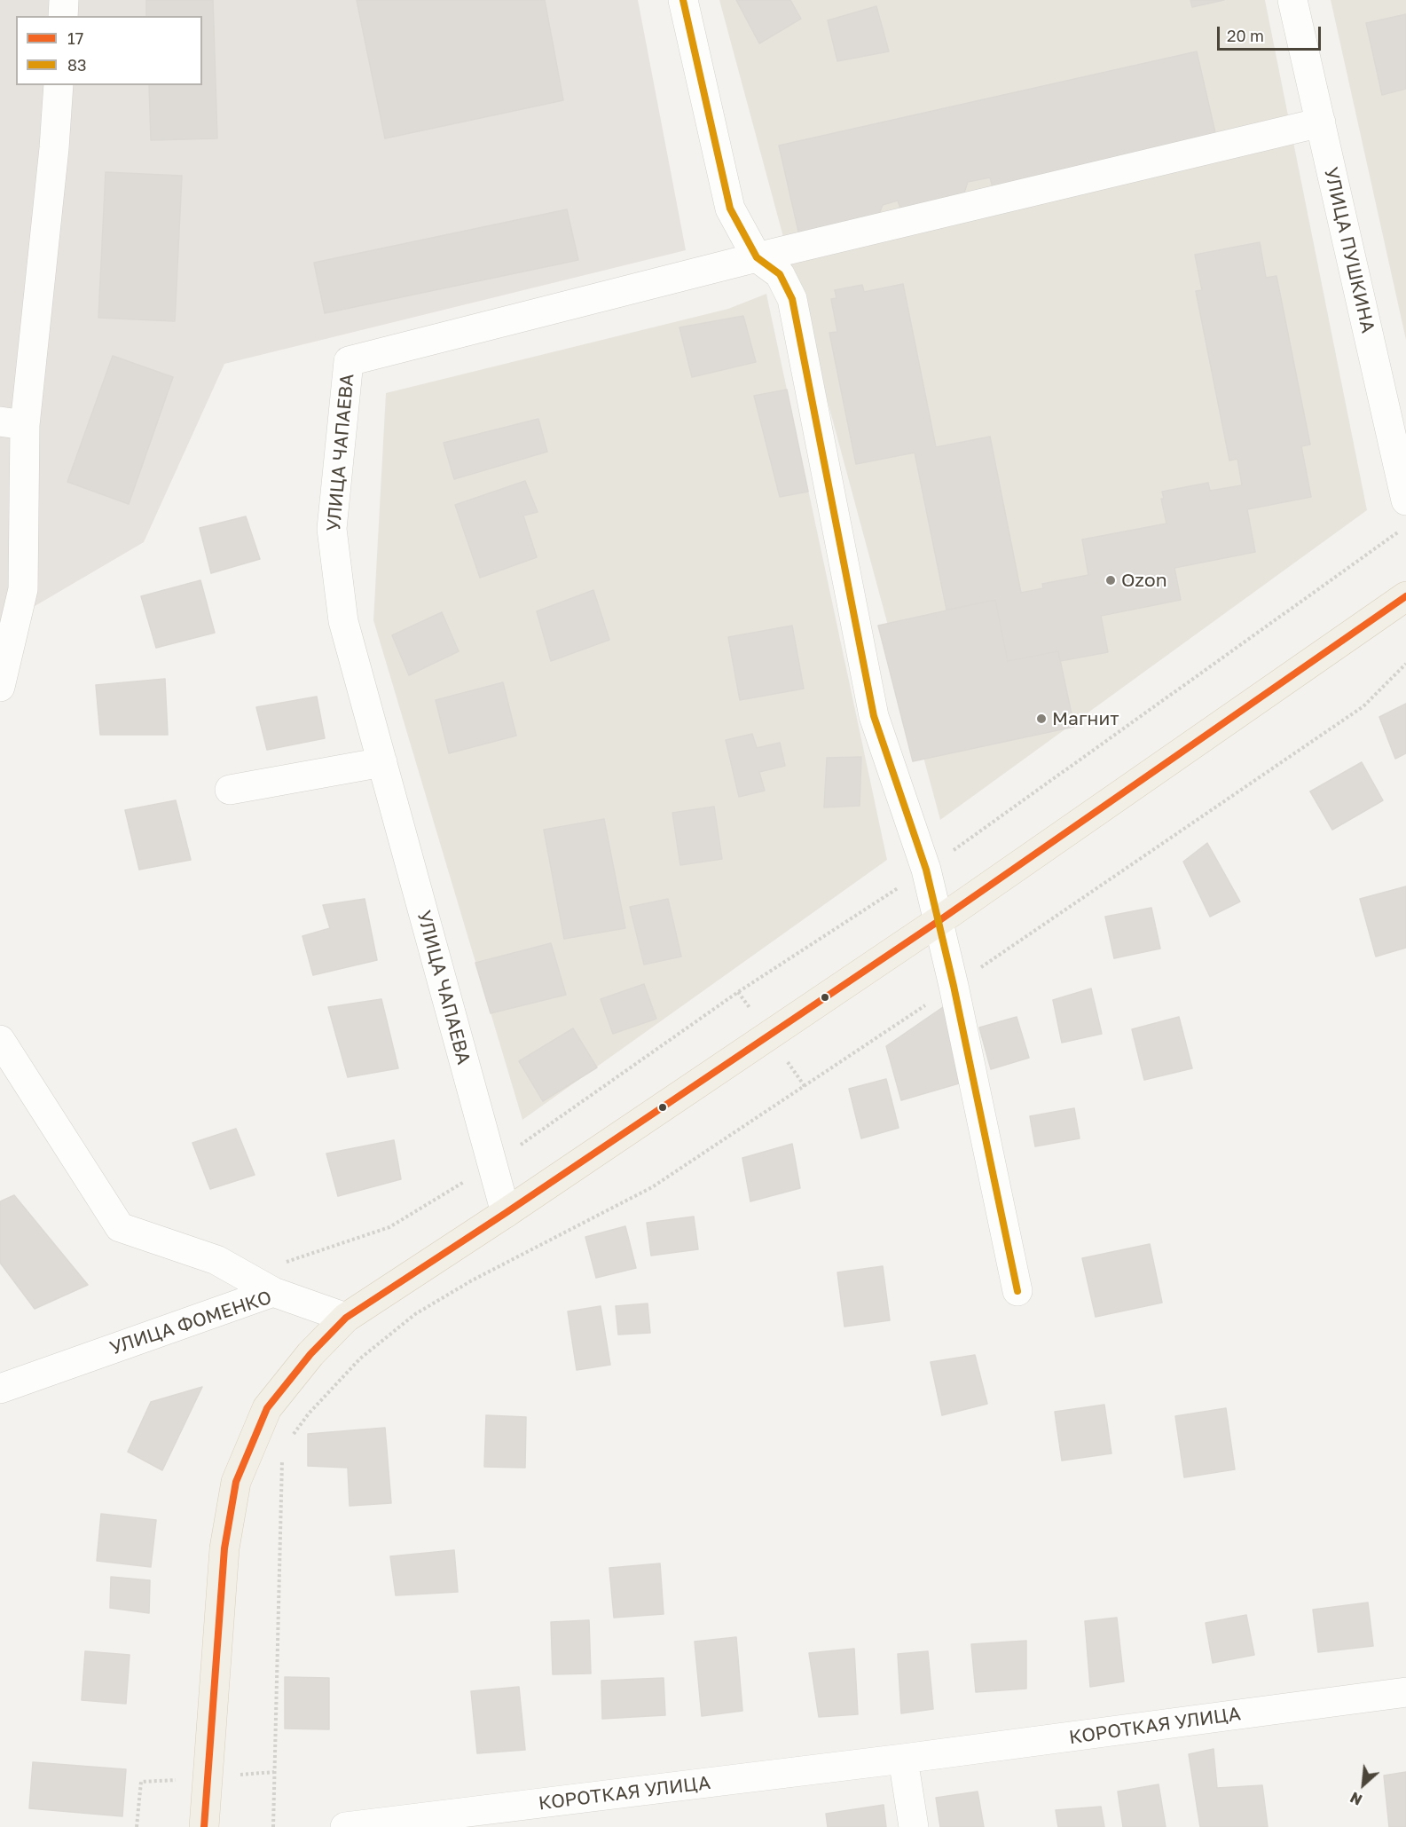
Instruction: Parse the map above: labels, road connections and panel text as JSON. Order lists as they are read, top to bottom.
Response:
{
  "streets": {
    "street": [
      "УЛИЦА ПУШКИНА",
      "УЛИЦА ЧАПАЕВА",
      "УЛИЦА ФОМЕНКО",
      "КОРОТКАЯ УЛИЦА"
    ]
  },
  "places": ["Ozon", "Магнит"],
  "lines": ["transit line 83", "transit line 17"],
  "legend": ["17", "83"],
  "scale_bar": "20 m",
  "north": "bottom left"
}
